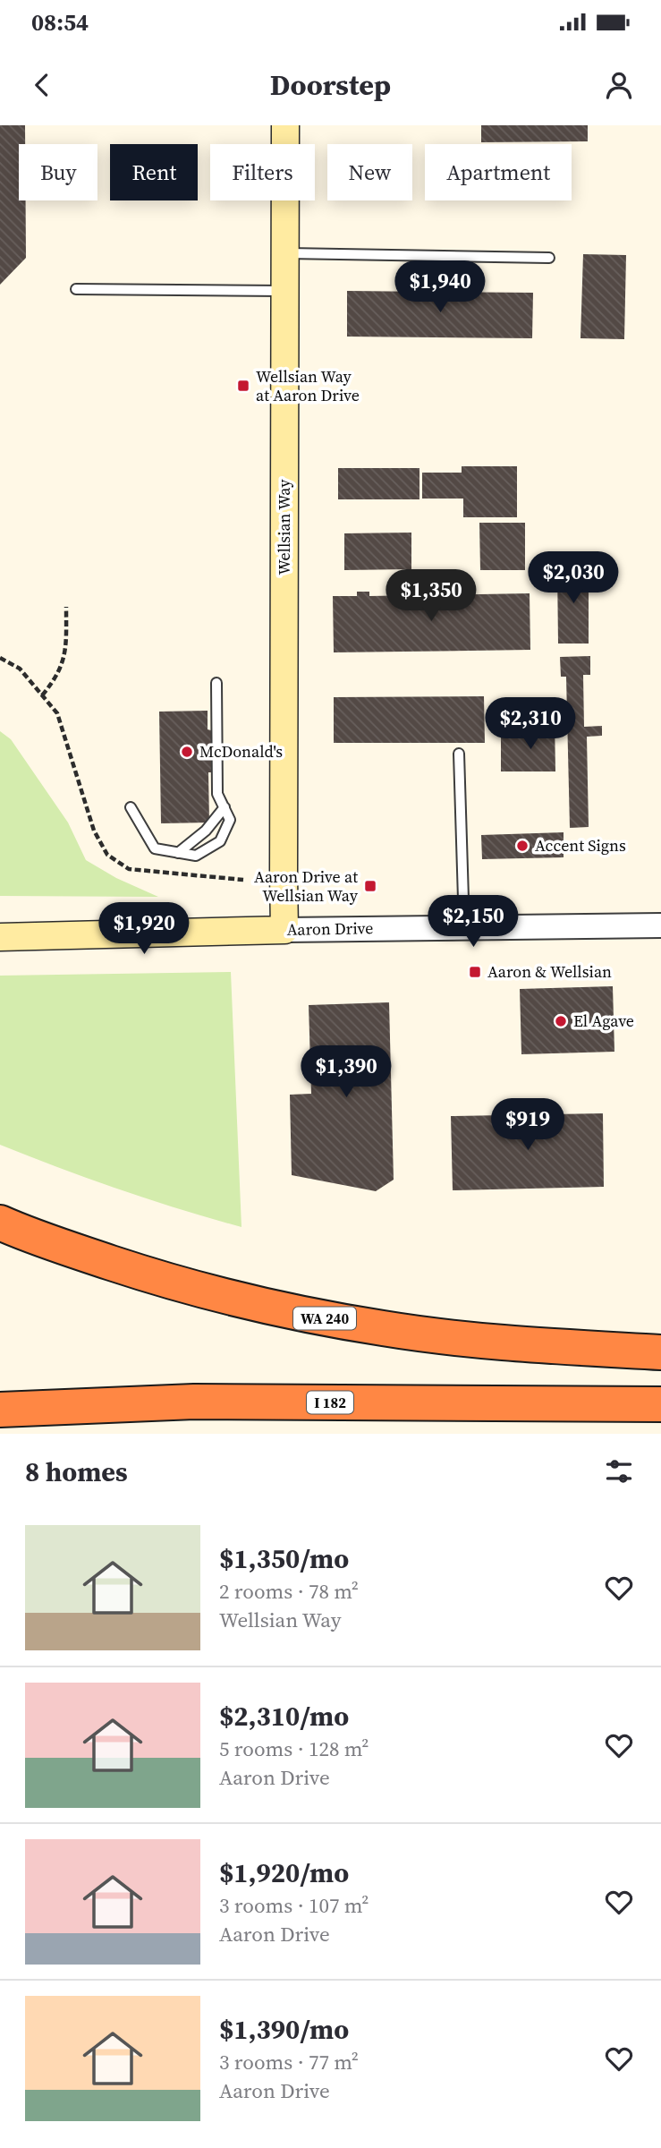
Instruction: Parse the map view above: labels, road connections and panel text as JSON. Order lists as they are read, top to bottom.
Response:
{
  "streets": {
    "highway": ["WA 240", "I 182"],
    "main road": ["Wellsian Way", "Aaron Drive"]
  },
  "crossings": [
    ["Wellsian Way", "Aaron Drive"]
  ],
  "places": {
    "transit": ["Wellsian Way at Aaron Drive", "Aaron Drive at Wellsian Way", "Aaron & Wellsian"],
    "other": ["McDonald's", "Accent Signs", "El Agave"]
  },
  "page": {
    "status": "08:54",
    "header": "Doorstep",
    "chip": [
      "Buy",
      "Rent",
      "Filters",
      "New",
      "Apartment"
    ],
    "price": [
      "$1,940",
      "$2,030",
      "$1,350",
      "$2,310",
      "$2,150",
      "$1,920",
      "$1,390",
      "$919"
    ],
    "heading": "8 homes",
    "list": [
      {
        "name": "$1,350/mo",
        "note": "2 rooms · 78 m² · Wellsian Way"
      },
      {
        "name": "$2,310/mo",
        "note": "5 rooms · 128 m² · Aaron Drive"
      },
      {
        "name": "$1,920/mo",
        "note": "3 rooms · 107 m² · Aaron Drive"
      },
      {
        "name": "$1,390/mo",
        "note": "3 rooms · 77 m² · Aaron Drive"
      }
    ]
  }
}
